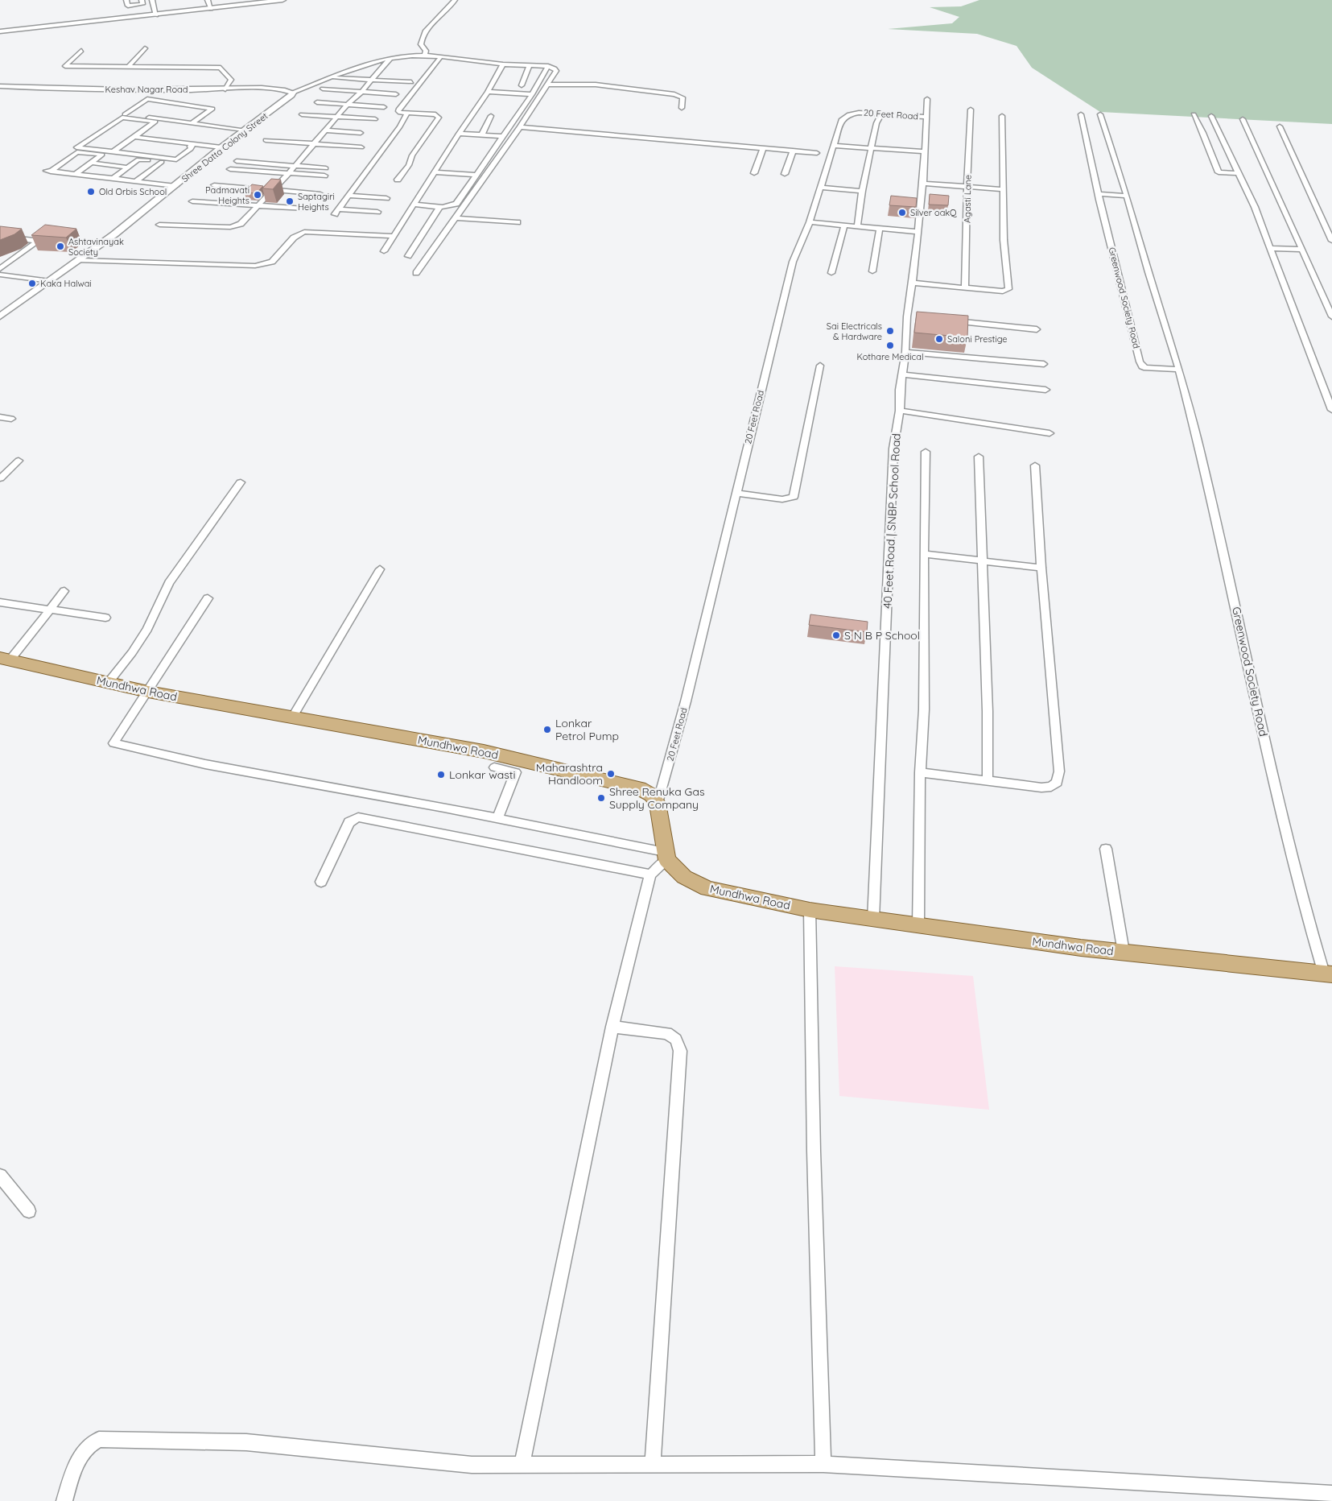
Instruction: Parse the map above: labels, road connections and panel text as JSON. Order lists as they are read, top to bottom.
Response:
{
  "streets": {
    "main road": ["Mundhwa Road"],
    "street": [
      "Keshav Nagar Road",
      "20 Feet Road",
      "Shree Datta Colony Street",
      "Agasti Lane",
      "Greenwood Society Road",
      "40 Feet Road | SNBP School Road"
    ]
  },
  "crossings": [
    ["Keshav Nagar Road", "Shree Datta Colony Street"],
    ["20 Feet Road", "40 Feet Road | SNBP School Road"],
    ["20 Feet Road", "Mundhwa Road"],
    ["Greenwood Society Road", "Mundhwa Road"],
    ["40 Feet Road | SNBP School Road", "Mundhwa Road"]
  ],
  "places": [
    "Old Orbis School",
    "Padmavati Heights",
    "Saptagiri Heights",
    "Silver oakQ",
    "Ashtavinayak Society",
    "Kaka Halwai",
    "Sai Electricals & Hardware",
    "Saloni Prestige",
    "Kothare Medical",
    "S N B P School",
    "Lonkar Petrol Pump",
    "Maharashtra Handloom",
    "Lonkar wasti",
    "Shree Renuka Gas Supply Company"
  ]
}
